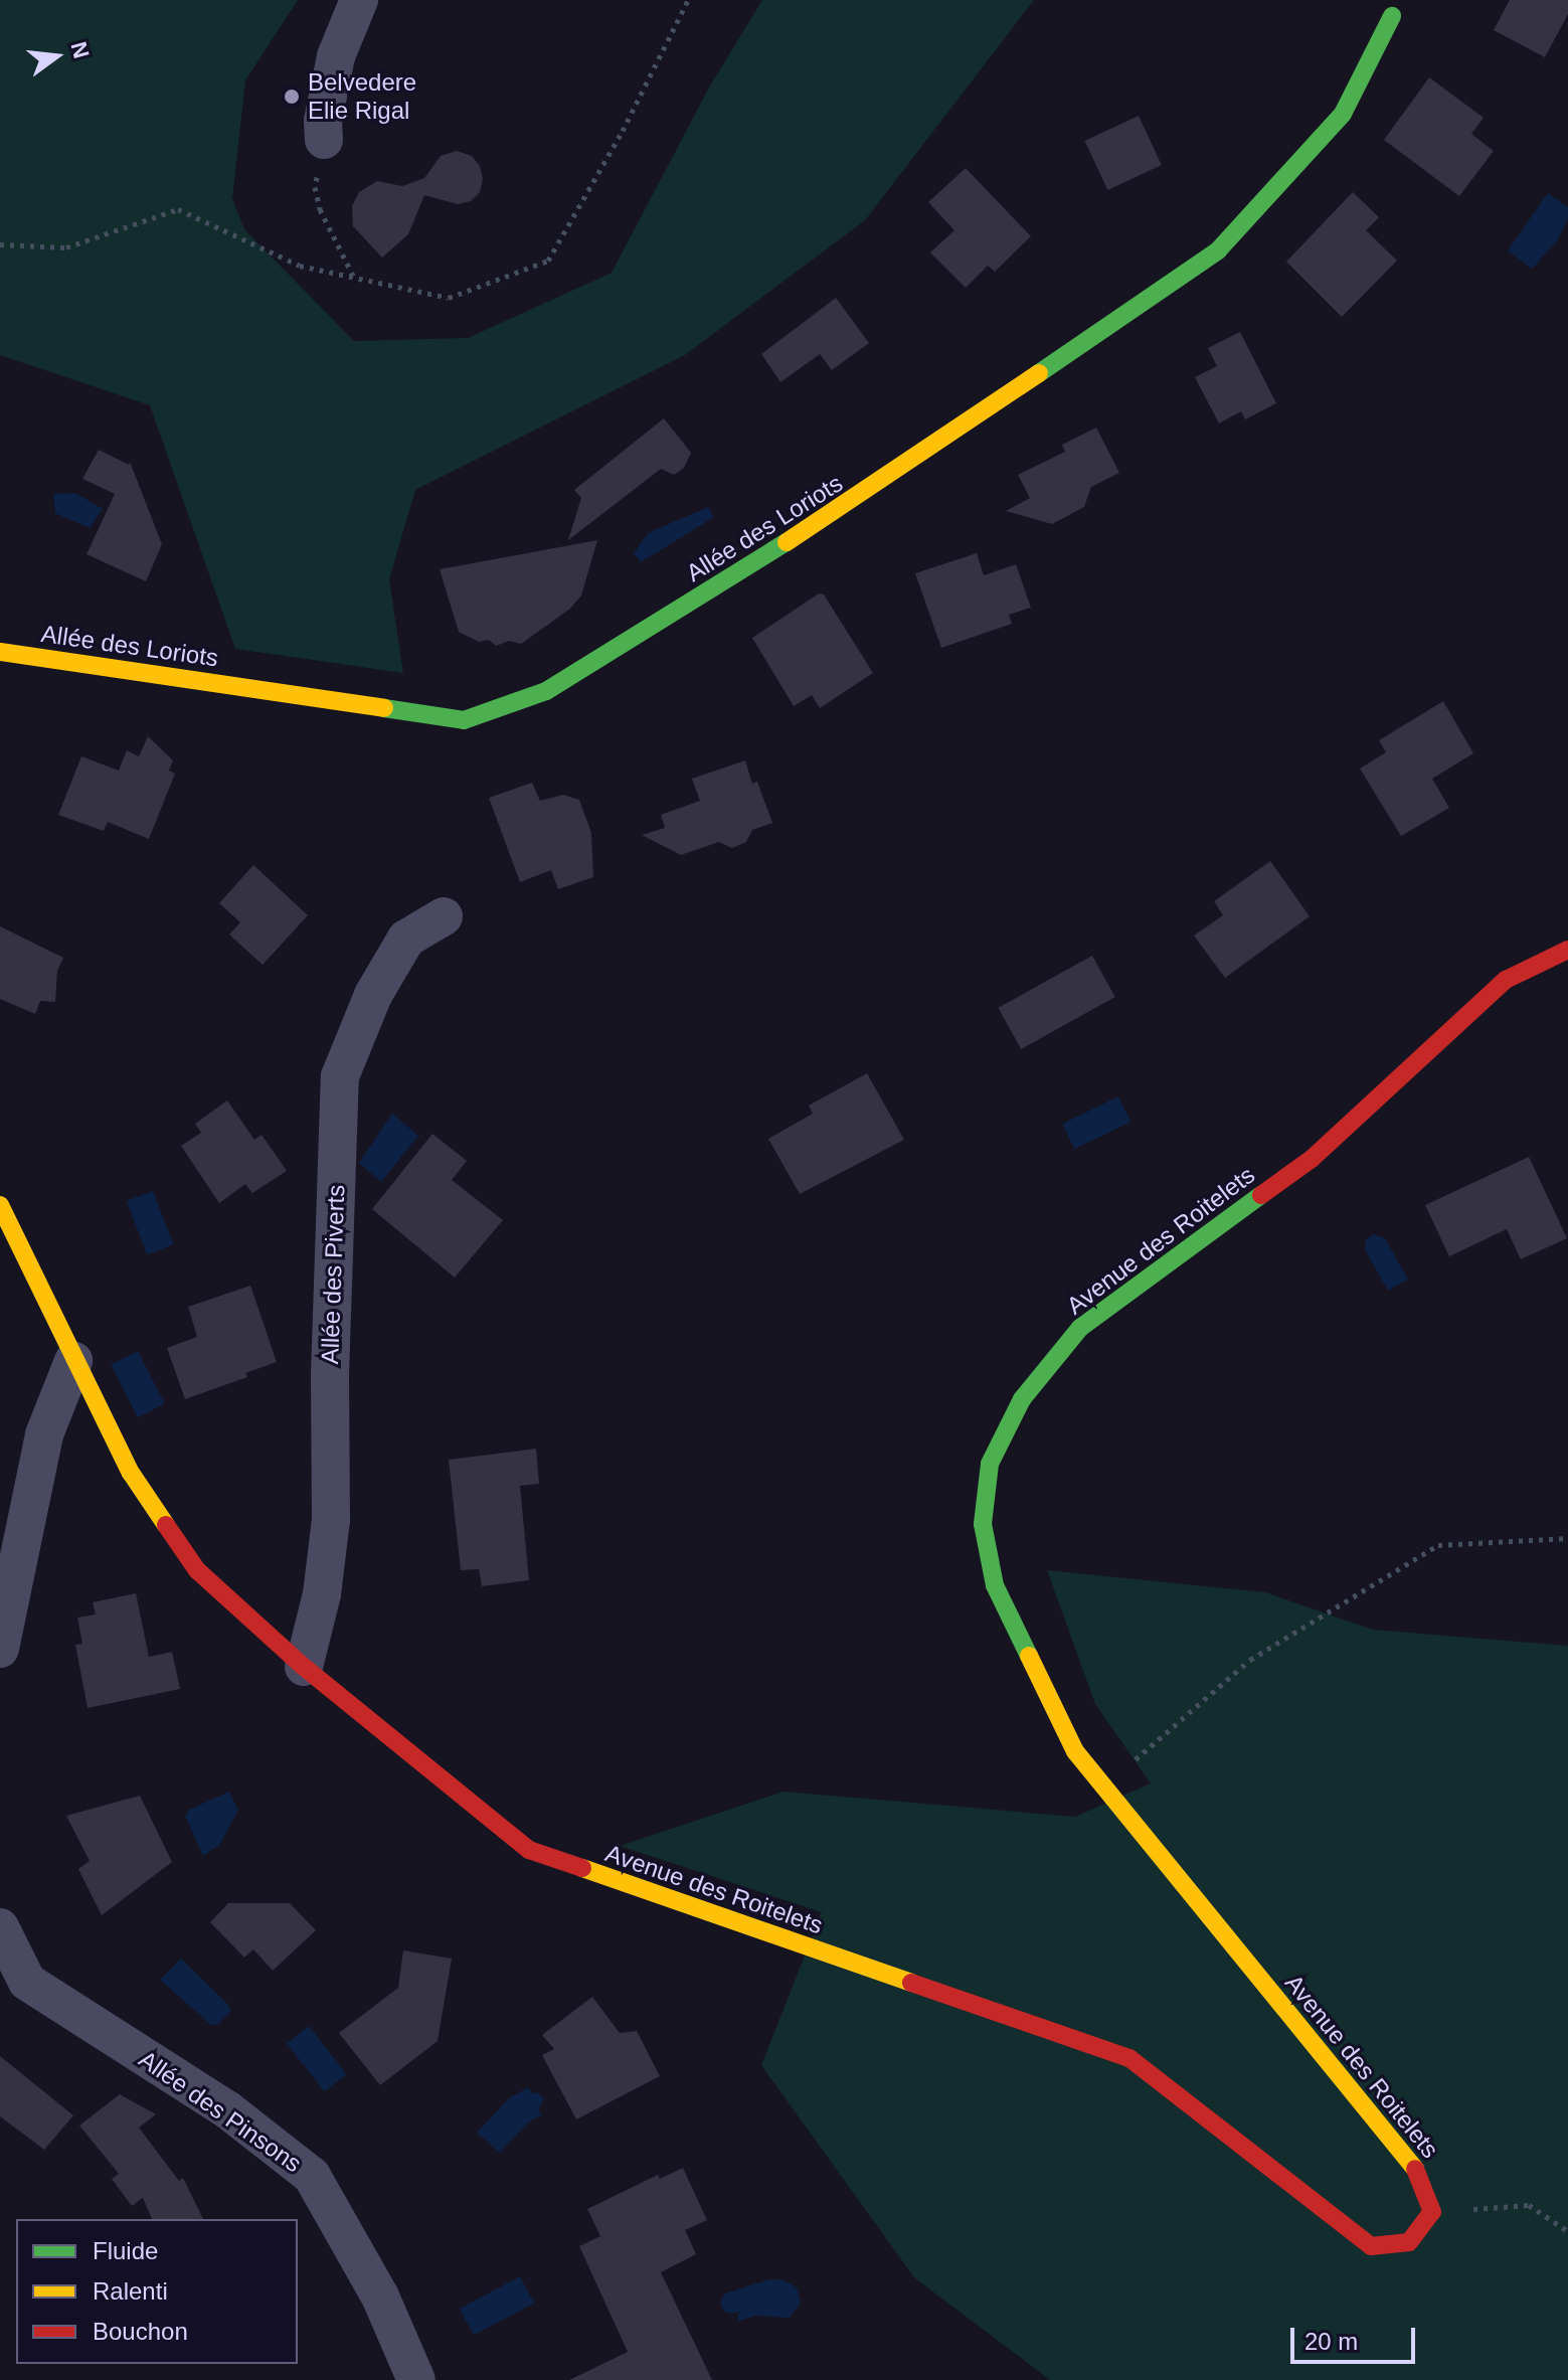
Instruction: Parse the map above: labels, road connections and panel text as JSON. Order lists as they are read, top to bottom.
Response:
{
  "streets": {
    "street": [
      "Allée des Loriots",
      "Avenue des Roitelets",
      "Allée des Piverts",
      "Allée des Pinsons"
    ]
  },
  "crossings": [
    ["Avenue des Roitelets", "Allée des Piverts"]
  ],
  "places": ["Belvedere Elie Rigal"],
  "legend": ["Fluide", "Ralenti", "Bouchon"],
  "scale_bar": "20 m",
  "north": "right"
}
